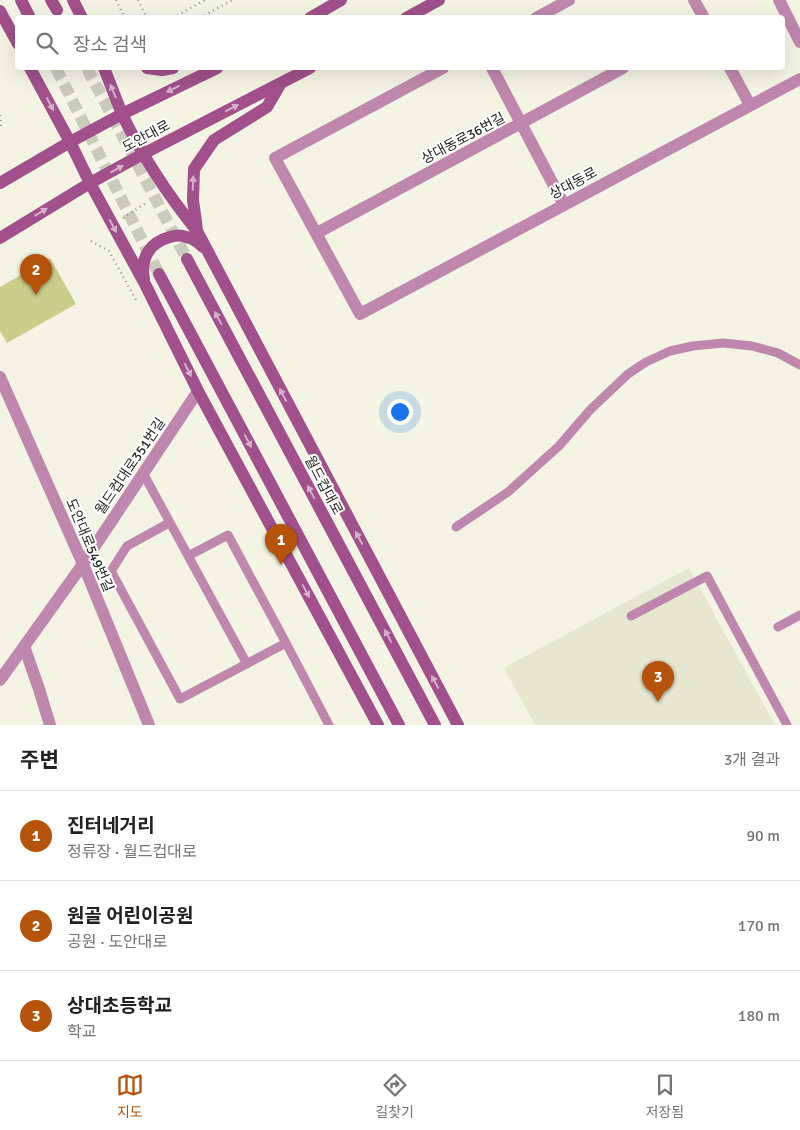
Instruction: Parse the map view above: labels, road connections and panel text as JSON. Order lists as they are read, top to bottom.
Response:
{
  "streets": {
    "street": [
      "도안대로",
      "상대동로36번길",
      "상대동로",
      "월드컵대로351번길",
      "월드컵대로",
      "도안대로549번길"
    ]
  },
  "crossings": [
    ["상대동로36번길", "상대동로"],
    ["월드컵대로351번길", "도안대로549번길"]
  ],
  "page": {
    "search": "장소 검색",
    "pins": ["2", "1", "3"],
    "heading": ["주변", "3개 결과"],
    "list": [
      {
        "mark": "1",
        "name": "진터네거리",
        "note": "정류장 · 월드컵대로",
        "value": "90 m"
      },
      {
        "mark": "2",
        "name": "원골 어린이공원",
        "note": "공원 · 도안대로",
        "value": "170 m"
      },
      {
        "mark": "3",
        "name": "상대초등학교",
        "note": "학교",
        "value": "180 m"
      }
    ],
    "nav": ["지도", "길찾기", "저장됨"]
  }
}
